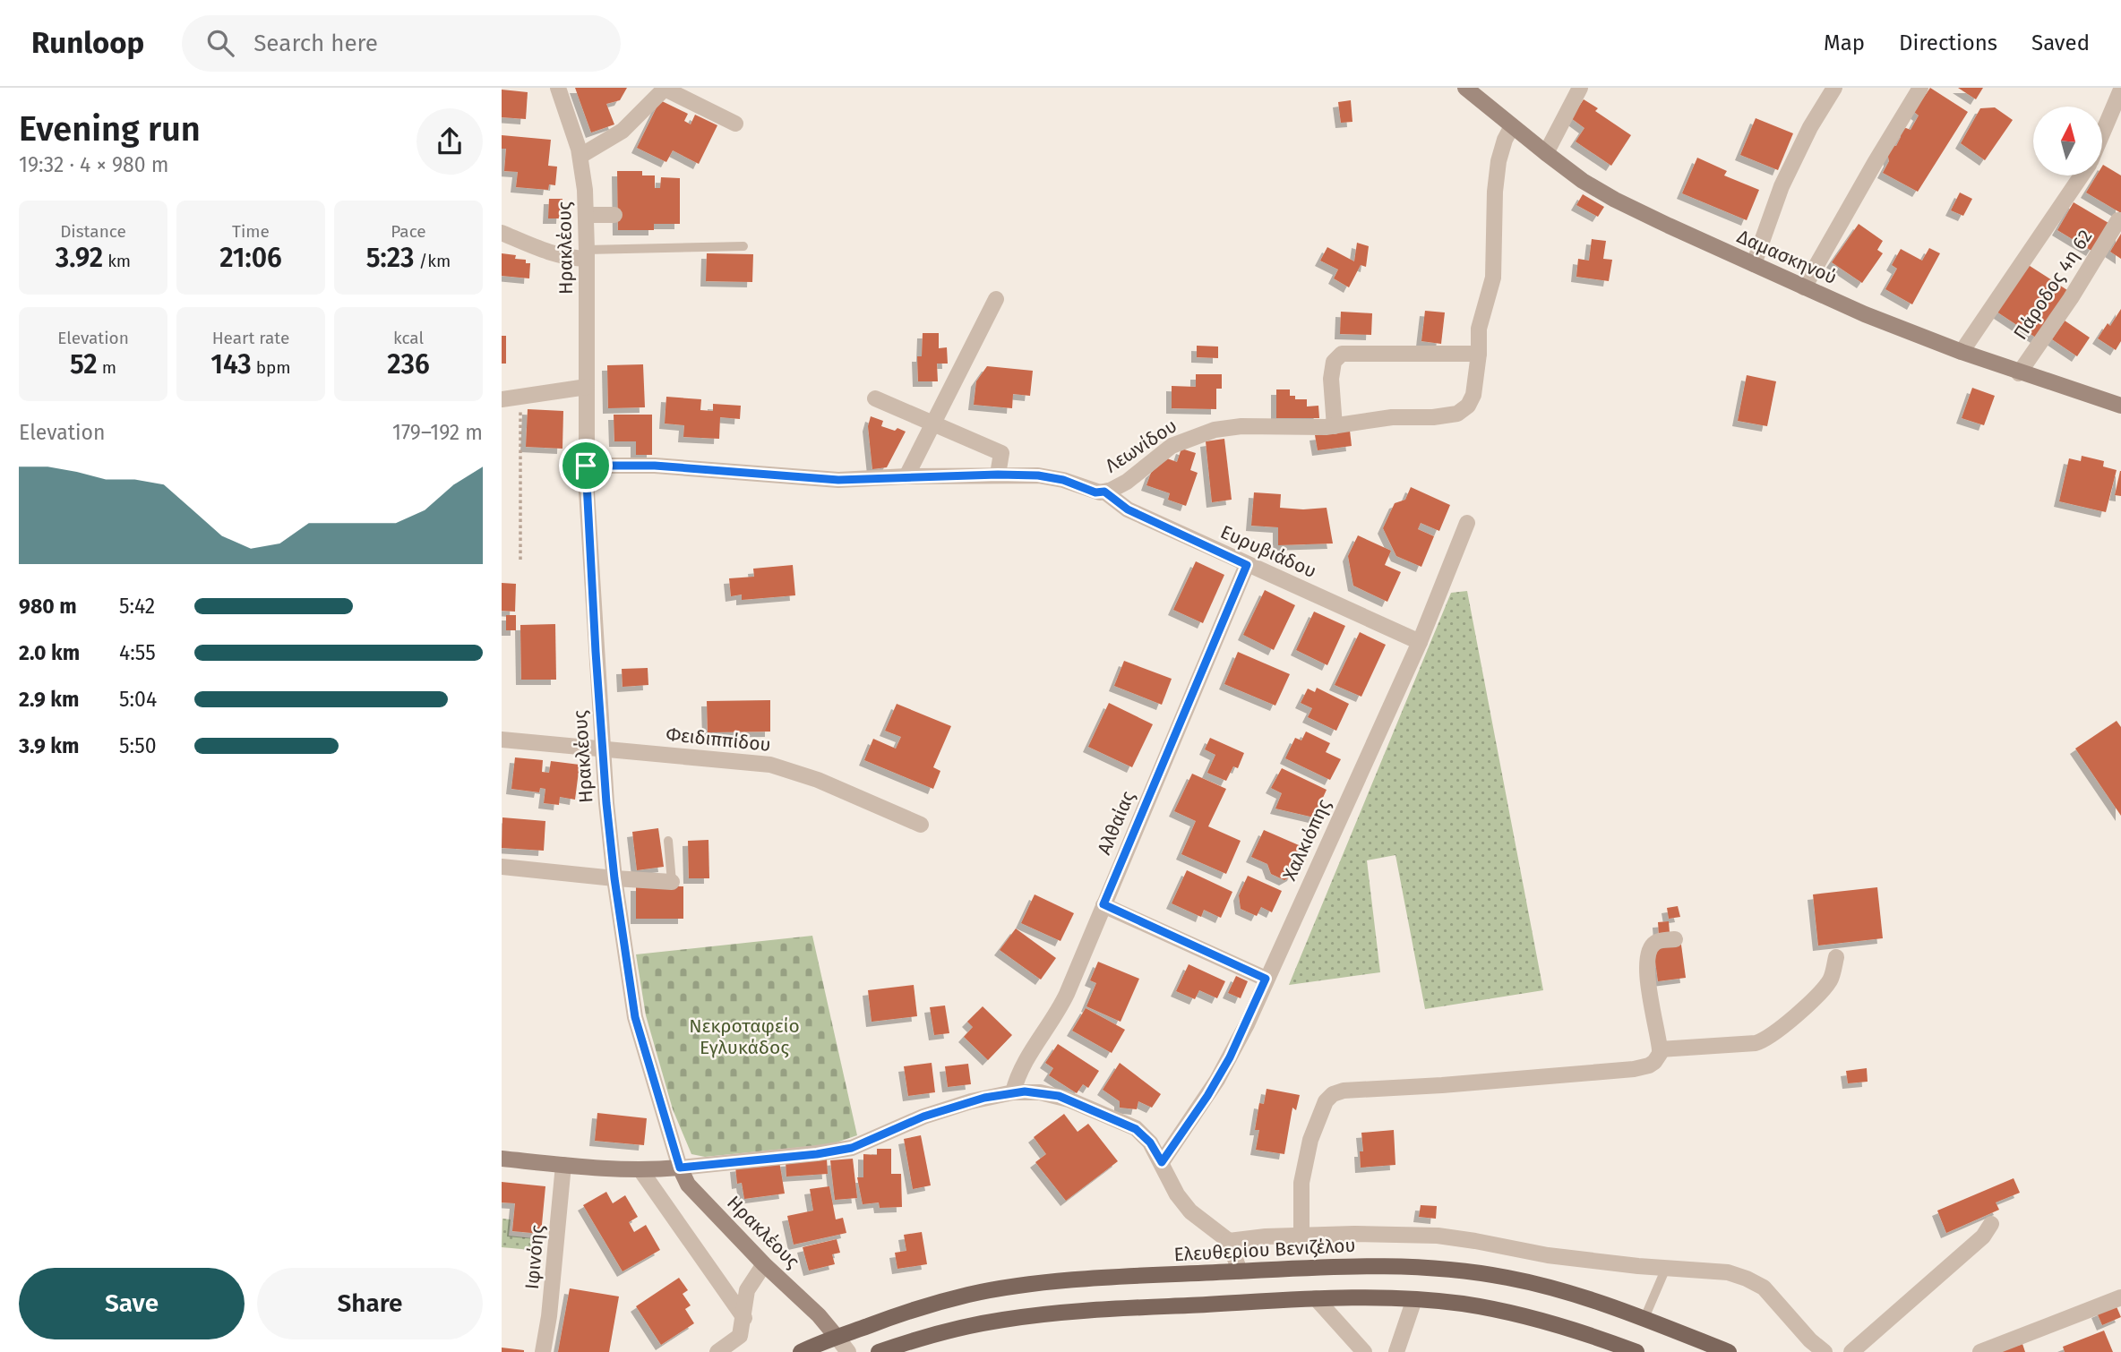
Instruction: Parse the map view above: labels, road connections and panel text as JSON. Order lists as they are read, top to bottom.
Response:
{
  "streets": {
    "main road": ["Ηρακλέους", "Δαμασκηνού", "Ελευθερίου Βενιζέλου"],
    "street": [
      "Πάροδος 4η 62",
      "Λεωνίδου",
      "Ευρυβιάδου",
      "Φειδιππίδου",
      "Αλθαίας",
      "Χαλκιόπης",
      "Ιφινόης"
    ]
  },
  "crossings": [
    ["Ηρακλέους", "Λεωνίδου"],
    ["Ηρακλέους", "Φειδιππίδου"],
    ["Ηρακλέους", "Ελευθερίου Βενιζέλου"],
    ["Δαμασκηνού", "Πάροδος 4η 62"],
    ["Δαμασκηνού", "Λεωνίδου"],
    ["Λεωνίδου", "Ευρυβιάδου"],
    ["Ευρυβιάδου", "Αλθαίας"],
    ["Ευρυβιάδου", "Χαλκιόπης"]
  ],
  "parks": ["Νεκροταφείο Εγλυκάδος"],
  "north": "top",
  "page": {
    "header": "Runloop",
    "search": "Search here",
    "nav": ["Map", "Directions", "Saved"],
    "heading": ["Evening run", "19:32 · 4 × 980 m"],
    "stats": [
      ["Distance", "3.92 km"],
      ["Time", "21:06"],
      ["Pace", "5:23 /km"],
      ["Elevation", "52 m"],
      ["Heart rate", "143 bpm"],
      ["kcal", "236"]
    ],
    "chart": ["Elevation", "179–192 m"],
    "list": [
      {
        "name": "980 m",
        "note": "5:42"
      },
      {
        "name": "2.0 km",
        "note": "4:55"
      },
      {
        "name": "2.9 km",
        "note": "5:04"
      },
      {
        "name": "3.9 km",
        "note": "5:50"
      }
    ],
    "buttons": ["Save", "Share"]
  }
}
